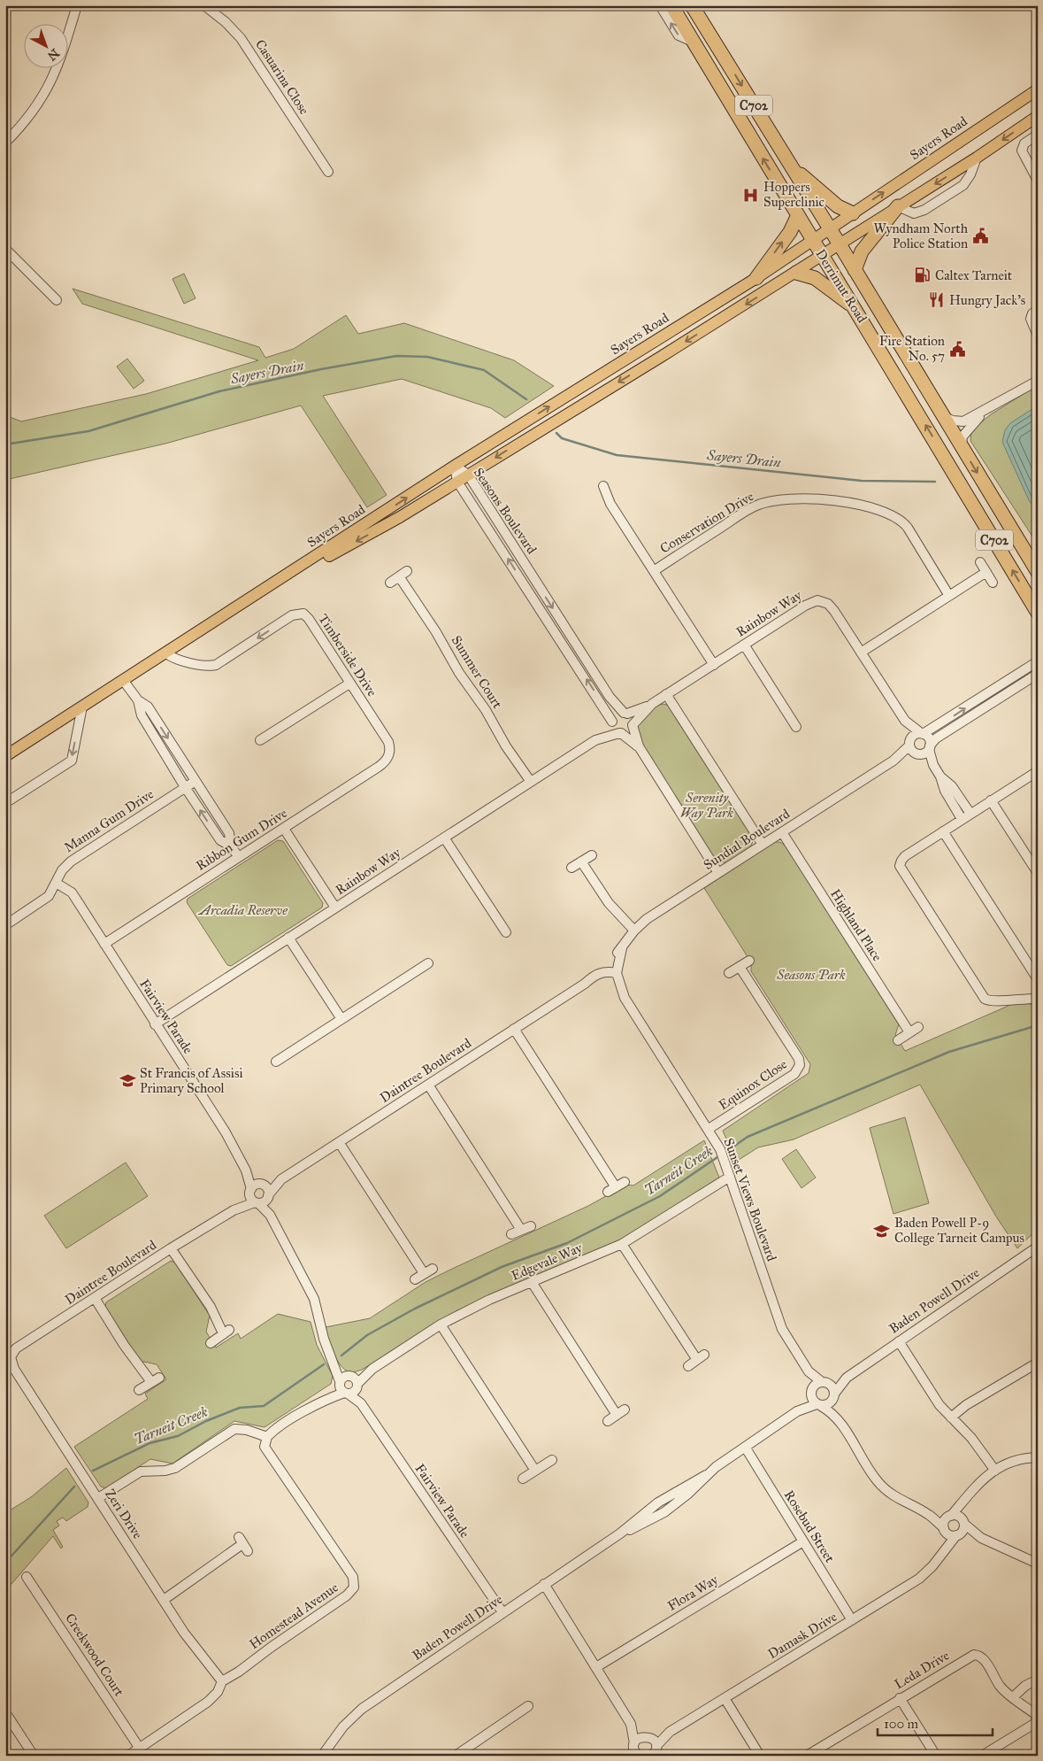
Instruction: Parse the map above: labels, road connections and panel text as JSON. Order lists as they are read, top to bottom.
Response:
{
  "streets": {
    "highway": ["C702", "Derrimut Road"],
    "main road": ["Sayers Road"],
    "street": [
      "Casuarina Close",
      "Seasons Boulevard",
      "Conservation Drive",
      "Rainbow Way",
      "Timberside Drive",
      "Summer Court",
      "Manna Gum Drive",
      "Ribbon Gum Drive",
      "Sundial Boulevard",
      "Highland Place",
      "Fairview Parade",
      "Daintree Boulevard",
      "Equinox Close",
      "Sunset Views Boulevard",
      "Edgevale Way",
      "Baden Powell Drive",
      "Zeri Drive",
      "Rosebud Street",
      "Flora Way",
      "Homestead Avenue",
      "Damask Drive",
      "Creekwood Court",
      "Leda Drive"
    ]
  },
  "crossings": [
    ["Sayers Road", "Derrimut Road"],
    ["Sayers Road", "Seasons Boulevard"],
    ["Sayers Road", "Timberside Drive"],
    ["Seasons Boulevard", "Rainbow Way"],
    ["Conservation Drive", "Rainbow Way"],
    ["Rainbow Way", "Summer Court"],
    ["Rainbow Way", "Sundial Boulevard"],
    ["Rainbow Way", "Fairview Parade"],
    ["Timberside Drive", "Ribbon Gum Drive"],
    ["Manna Gum Drive", "Fairview Parade"],
    ["Ribbon Gum Drive", "Fairview Parade"],
    ["Sundial Boulevard", "Highland Place"],
    ["Sundial Boulevard", "Daintree Boulevard"],
    ["Sundial Boulevard", "Sunset Views Boulevard"],
    ["Fairview Parade", "Daintree Boulevard"],
    ["Fairview Parade", "Edgevale Way"],
    ["Fairview Parade", "Baden Powell Drive"],
    ["Daintree Boulevard", "Sunset Views Boulevard"],
    ["Daintree Boulevard", "Zeri Drive"],
    ["Equinox Close", "Sunset Views Boulevard"],
    ["Sunset Views Boulevard", "Edgevale Way"],
    ["Sunset Views Boulevard", "Baden Powell Drive"],
    ["Baden Powell Drive", "Rosebud Street"],
    ["Zeri Drive", "Homestead Avenue"],
    ["Rosebud Street", "Flora Way"],
    ["Rosebud Street", "Damask Drive"],
    ["Homestead Avenue", "Creekwood Court"]
  ],
  "water": ["Sayers Drain", "Tarneit Creek"],
  "parks": ["Serenity Way Park", "Arcadia Reserve", "Seasons Park"],
  "places": {
    "hospital": ["Hoppers Superclinic"],
    "public building": ["Wyndham North Police Station", "Fire Station No. 57"],
    "fuel station": ["Caltex Tarneit"],
    "restaurant": ["Hungry Jack's"],
    "school or university": ["St Francis of Assisi Primary School", "Baden Powell P-9 College Tarneit Campus"]
  },
  "scale_bar": "100 m",
  "north": "bottom right"
}
